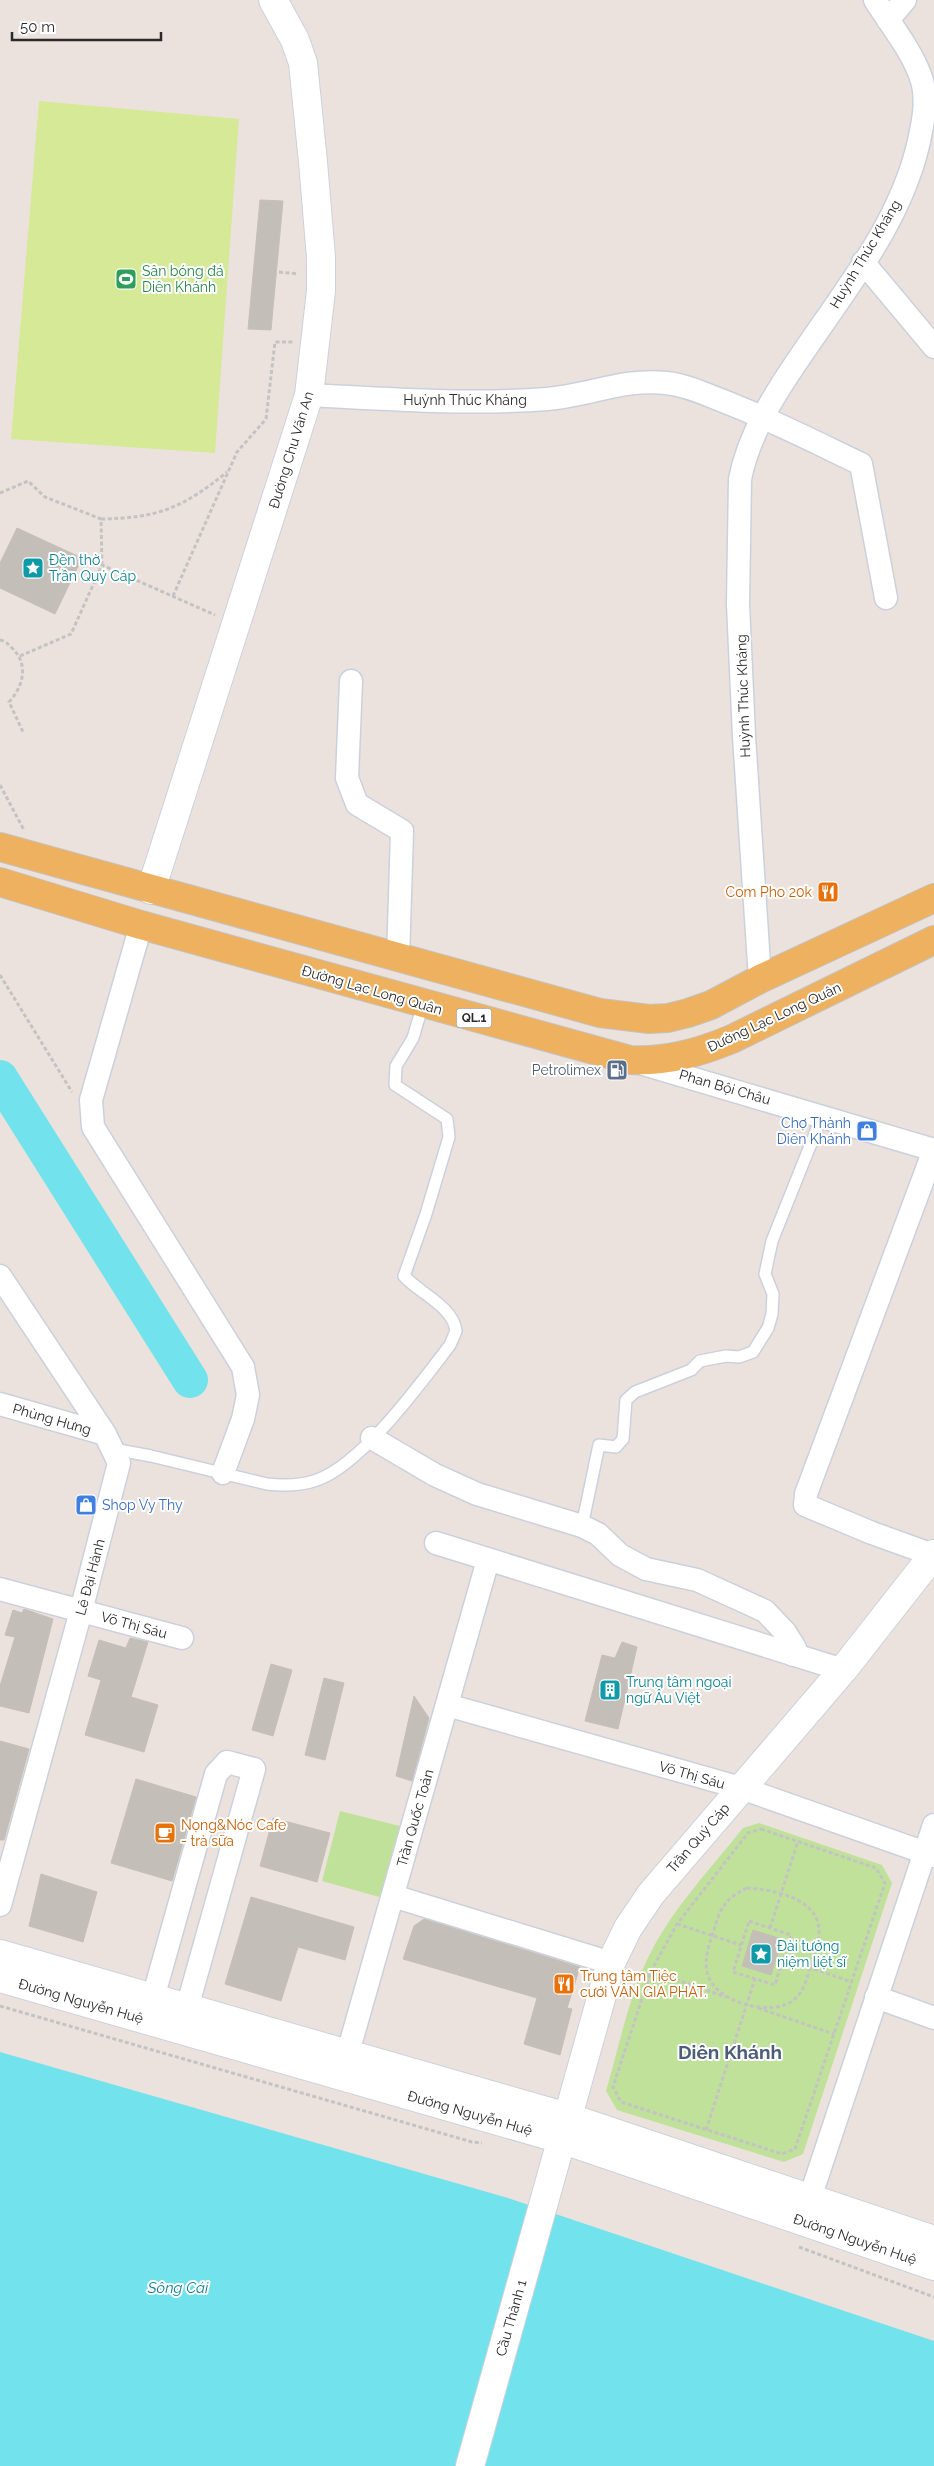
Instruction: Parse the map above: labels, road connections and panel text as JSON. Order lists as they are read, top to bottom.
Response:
{
  "streets": {
    "main road": ["Đường Lạc Long Quân", "QL.1"],
    "street": [
      "Huỳnh Thúc Kháng",
      "Đường Chu Văn An",
      "Phan Bội Châu",
      "Phùng Hưng",
      "Lê Đại Hành",
      "Võ Thị Sáu",
      "Trần Quốc Toản",
      "Trần Quý Cáp",
      "Đường Nguyễn Huệ",
      "Cầu Thành 1"
    ]
  },
  "crossings": [
    ["Huỳnh Thúc Kháng", "Đường Chu Văn An"],
    ["Đường Lạc Long Quân", "Phan Bội Châu"],
    ["Phùng Hưng", "Lê Đại Hành"],
    ["Lê Đại Hành", "Võ Thị Sáu"],
    ["Võ Thị Sáu", "Trần Quốc Toản"],
    ["Võ Thị Sáu", "Trần Quý Cáp"],
    ["Trần Quốc Toản", "Đường Nguyễn Huệ"],
    ["Trần Quý Cáp", "Đường Nguyễn Huệ"],
    ["Trần Quý Cáp", "Cầu Thành 1"]
  ],
  "districts": ["Diên Khánh"],
  "water": ["Sông Cái"],
  "places": {
    "sports": ["Sân bóng đá Diên Khánh"],
    "place": ["Đền thờ Trần Quý Cáp", "Đài tưởng niệm liệt sĩ"],
    "restaurant": ["Com Pho 20k", "Trung tâm Tiệc cưới VÂN GIA PHÁT."],
    "fuel station": ["Petrolimex"],
    "shop": ["Chợ Thành Diên Khánh", "Shop Vy Thy"],
    "building": ["Trung tâm ngoại ngữ Âu Việt"],
    "cafe": ["Nọng&Nóc Cafe - trà sữa"]
  },
  "scale_bar": "50 m"
}
